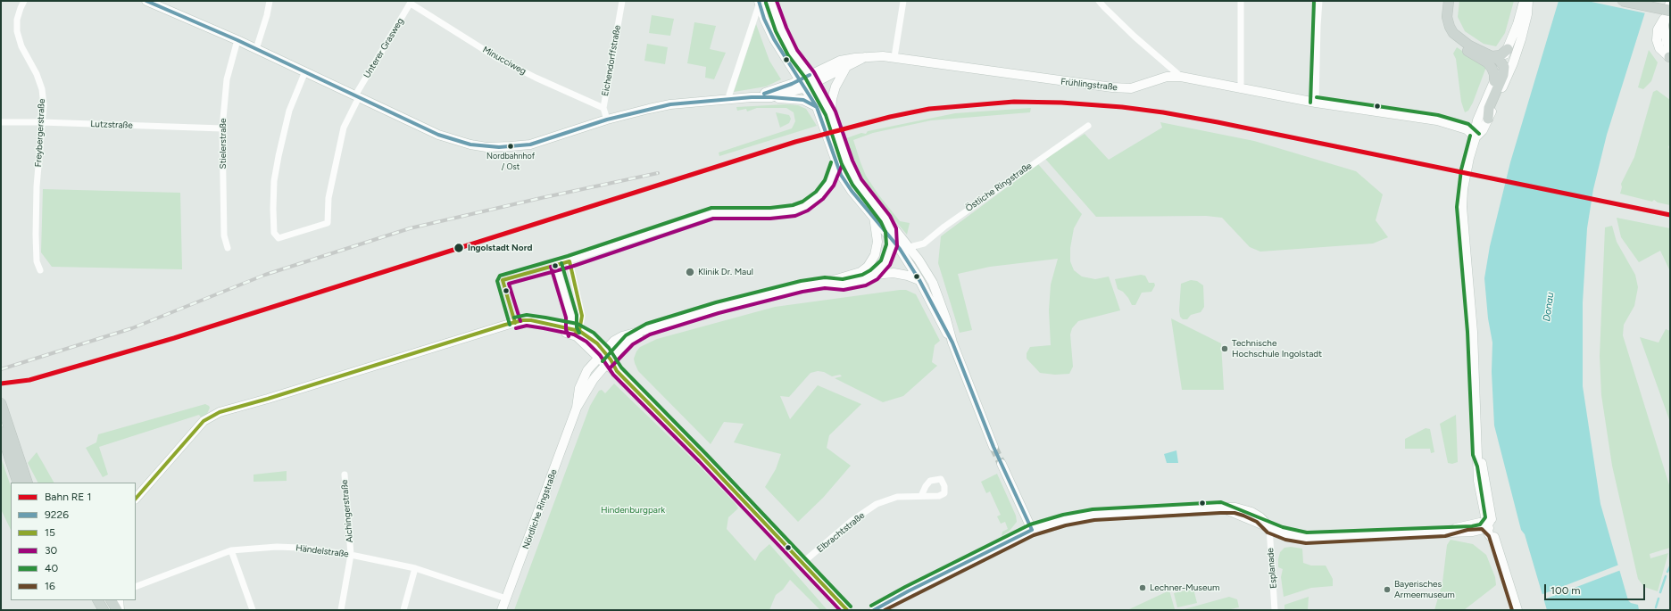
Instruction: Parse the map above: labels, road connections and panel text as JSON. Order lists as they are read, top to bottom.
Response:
{
  "streets": {
    "street": [
      "Unterer Grasweg",
      "Minucciweg",
      "Eichendorffstraße",
      "Frühlingstraße",
      "Lutzstraße",
      "Freybergerstraße",
      "Stielerstraße",
      "Östliche Ringstraße",
      "Nördliche Ringstraße",
      "Aichingerstraße",
      "Elbrachtstraße",
      "Händelstraße",
      "Esplanade"
    ]
  },
  "crossings": [
    ["Unterer Grasweg", "Minucciweg"],
    ["Minucciweg", "Eichendorffstraße"],
    ["Lutzstraße", "Freybergerstraße"],
    ["Lutzstraße", "Stielerstraße"],
    ["Nördliche Ringstraße", "Händelstraße"],
    ["Aichingerstraße", "Händelstraße"]
  ],
  "water": ["Donau"],
  "parks": ["Hindenburgpark"],
  "places": [
    "Nordbahnhof / Ost",
    "Ingolstadt Nord",
    "Klinik Dr. Maul",
    "Technische Hochschule Ingolstadt",
    "Lechner-Museum",
    "Bayerisches Armeemuseum"
  ],
  "lines": [
    "transit line 9226",
    "transit line 30",
    "transit line 40",
    "transit line 15",
    "transit line 16"
  ],
  "legend": [
    "Bahn RE 1",
    "9226",
    "15",
    "30",
    "40",
    "16"
  ],
  "scale_bar": "100 m"
}
